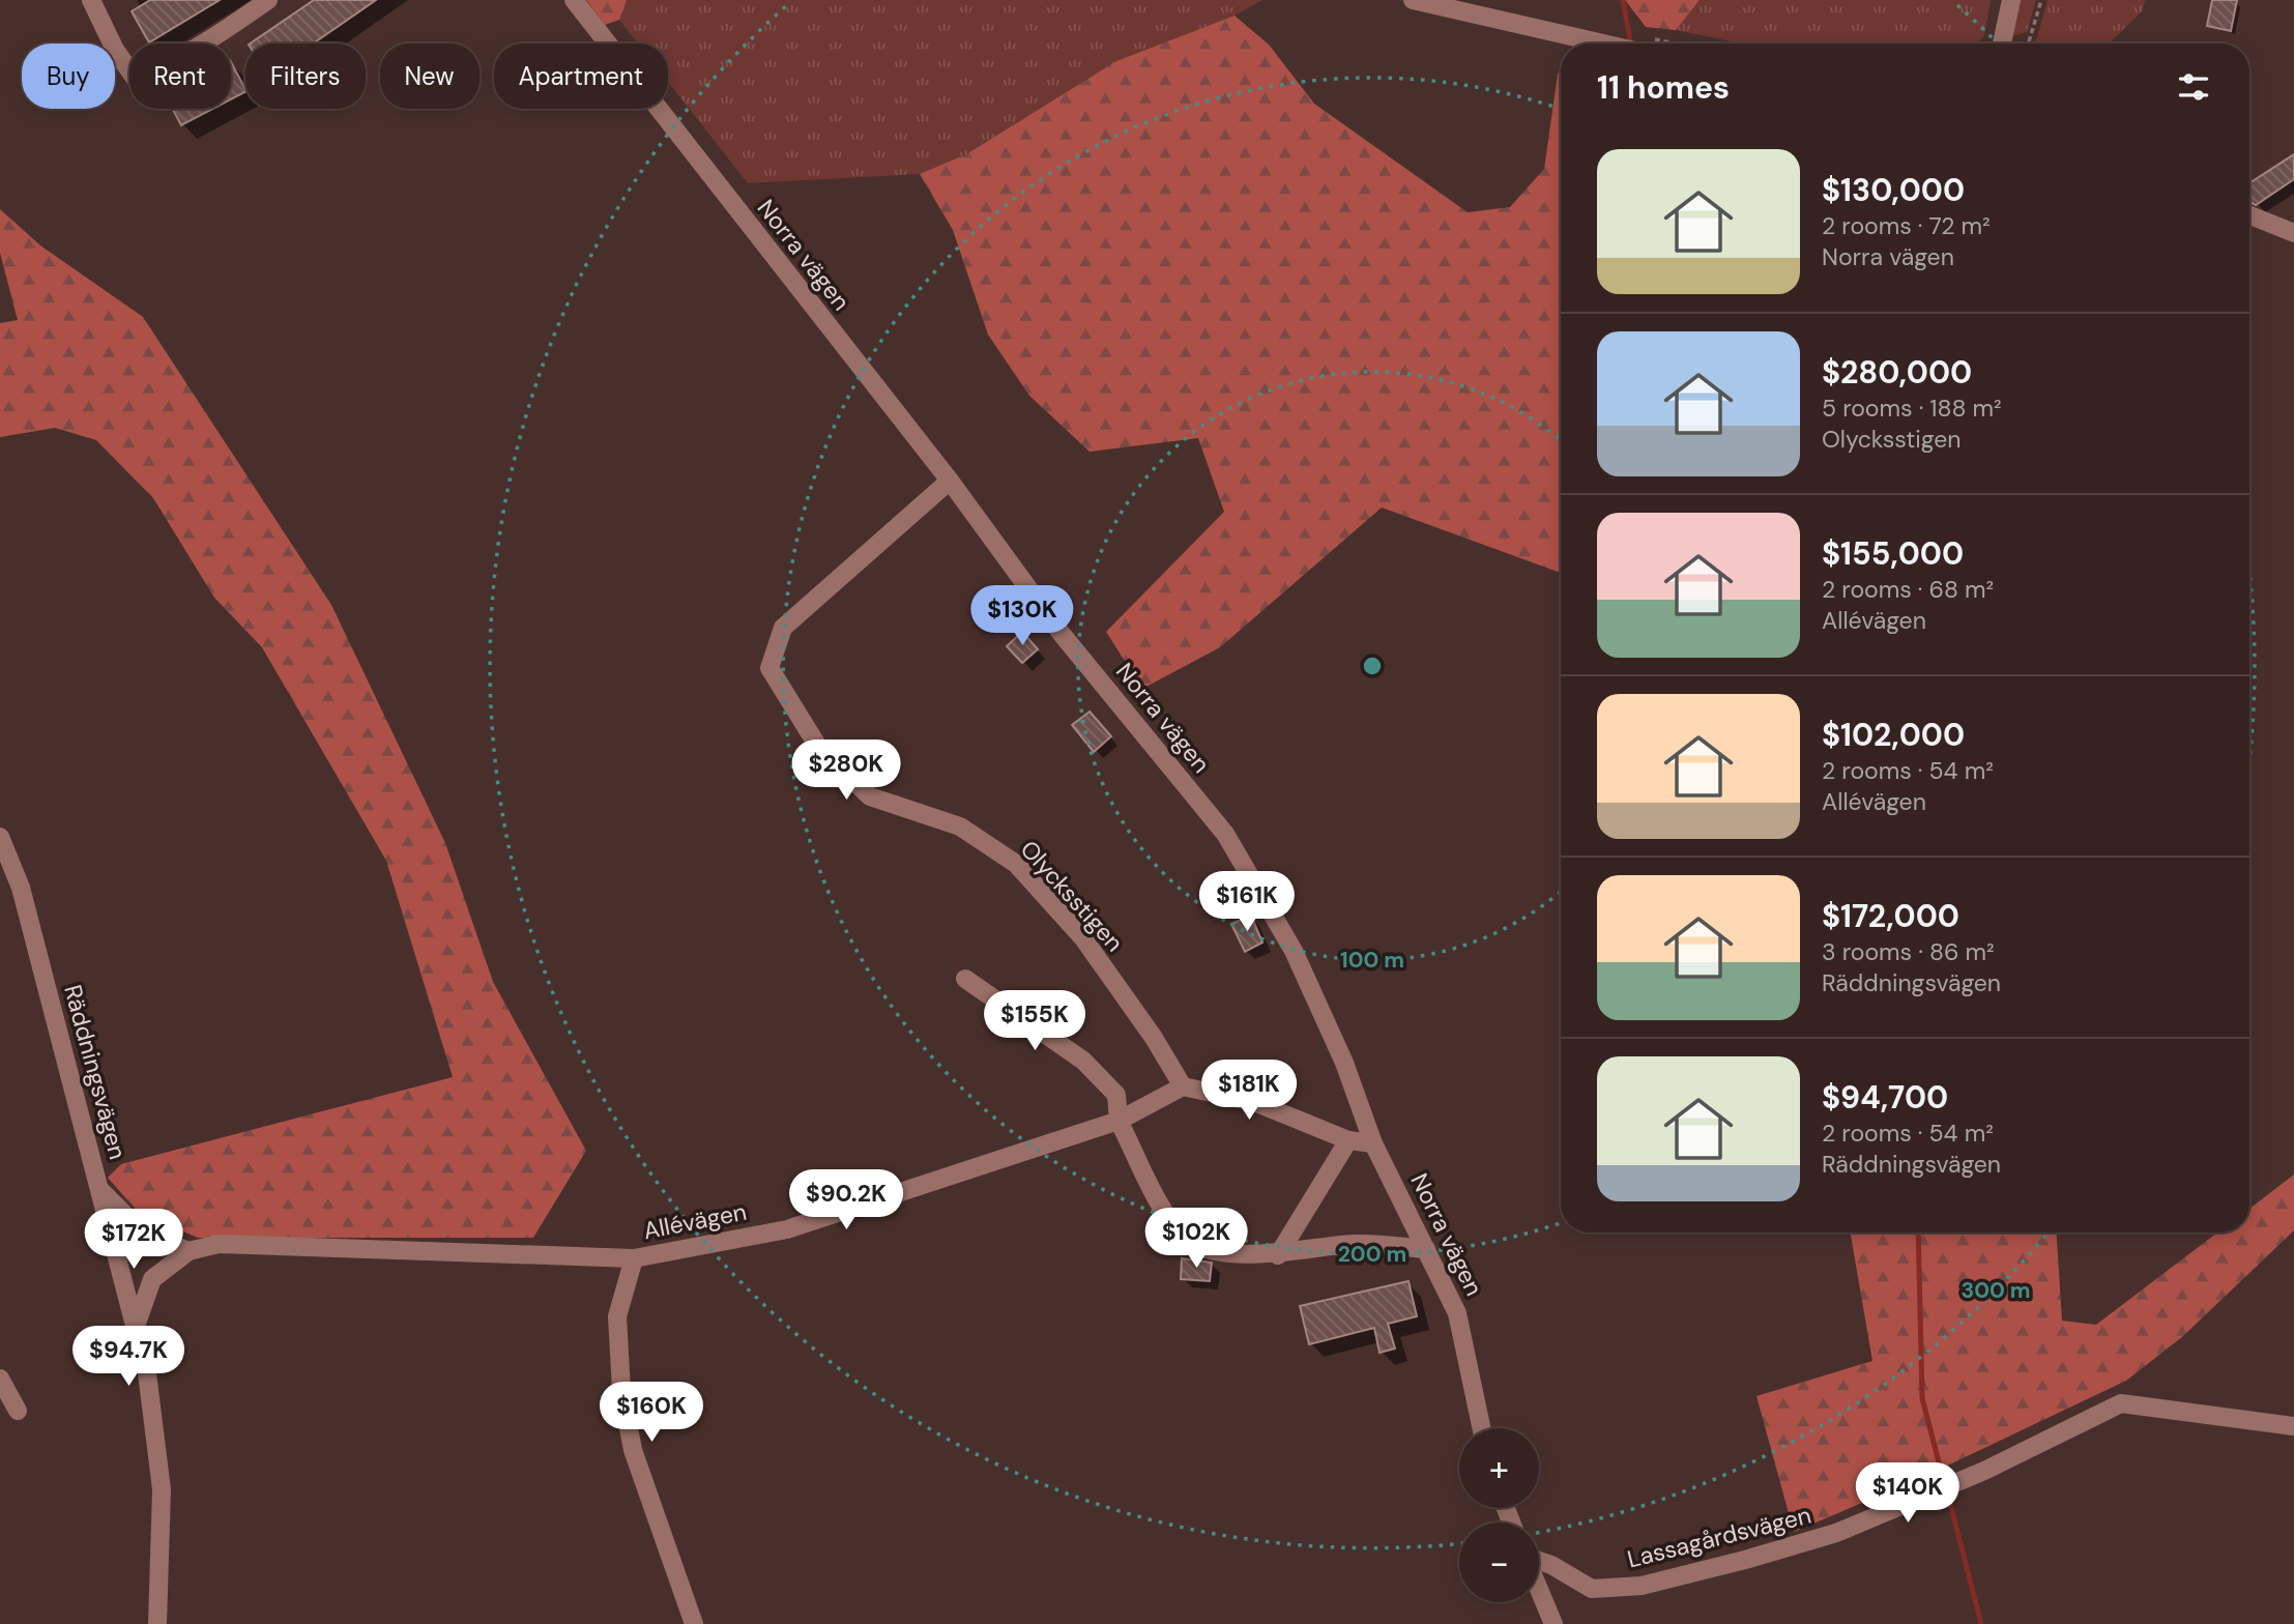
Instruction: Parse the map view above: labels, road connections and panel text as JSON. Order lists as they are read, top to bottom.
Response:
{
  "streets": {
    "street": [
      "Norra vägen",
      "Olycksstigen",
      "Räddningsvägen",
      "Allévägen",
      "Lassagårdsvägen"
    ]
  },
  "crossings": [
    ["Norra vägen", "Olycksstigen"],
    ["Olycksstigen", "Allévägen"],
    ["Räddningsvägen", "Allévägen"]
  ],
  "page": {
    "chip": [
      "Buy",
      "Rent",
      "Filters",
      "New",
      "Apartment"
    ],
    "heading": "11 homes",
    "list": [
      {
        "name": "$130,000",
        "note": "2 rooms · 72 m² · Norra vägen"
      },
      {
        "name": "$280,000",
        "note": "5 rooms · 188 m² · Olycksstigen"
      },
      {
        "name": "$155,000",
        "note": "2 rooms · 68 m² · Allévägen"
      },
      {
        "name": "$102,000",
        "note": "2 rooms · 54 m² · Allévägen"
      },
      {
        "name": "$172,000",
        "note": "3 rooms · 86 m² · Räddningsvägen"
      },
      {
        "name": "$94,700",
        "note": "2 rooms · 54 m² · Räddningsvägen"
      }
    ],
    "price": [
      "$130K",
      "$280K",
      "$161K",
      "$155K",
      "$181K",
      "$90.2K",
      "$102K",
      "$172K",
      "$94.7K",
      "$160K",
      "$140K"
    ],
    "map_buttons": ["+", "−"]
  },
  "rings": ["100 m", "200 m", "300 m"]
}
